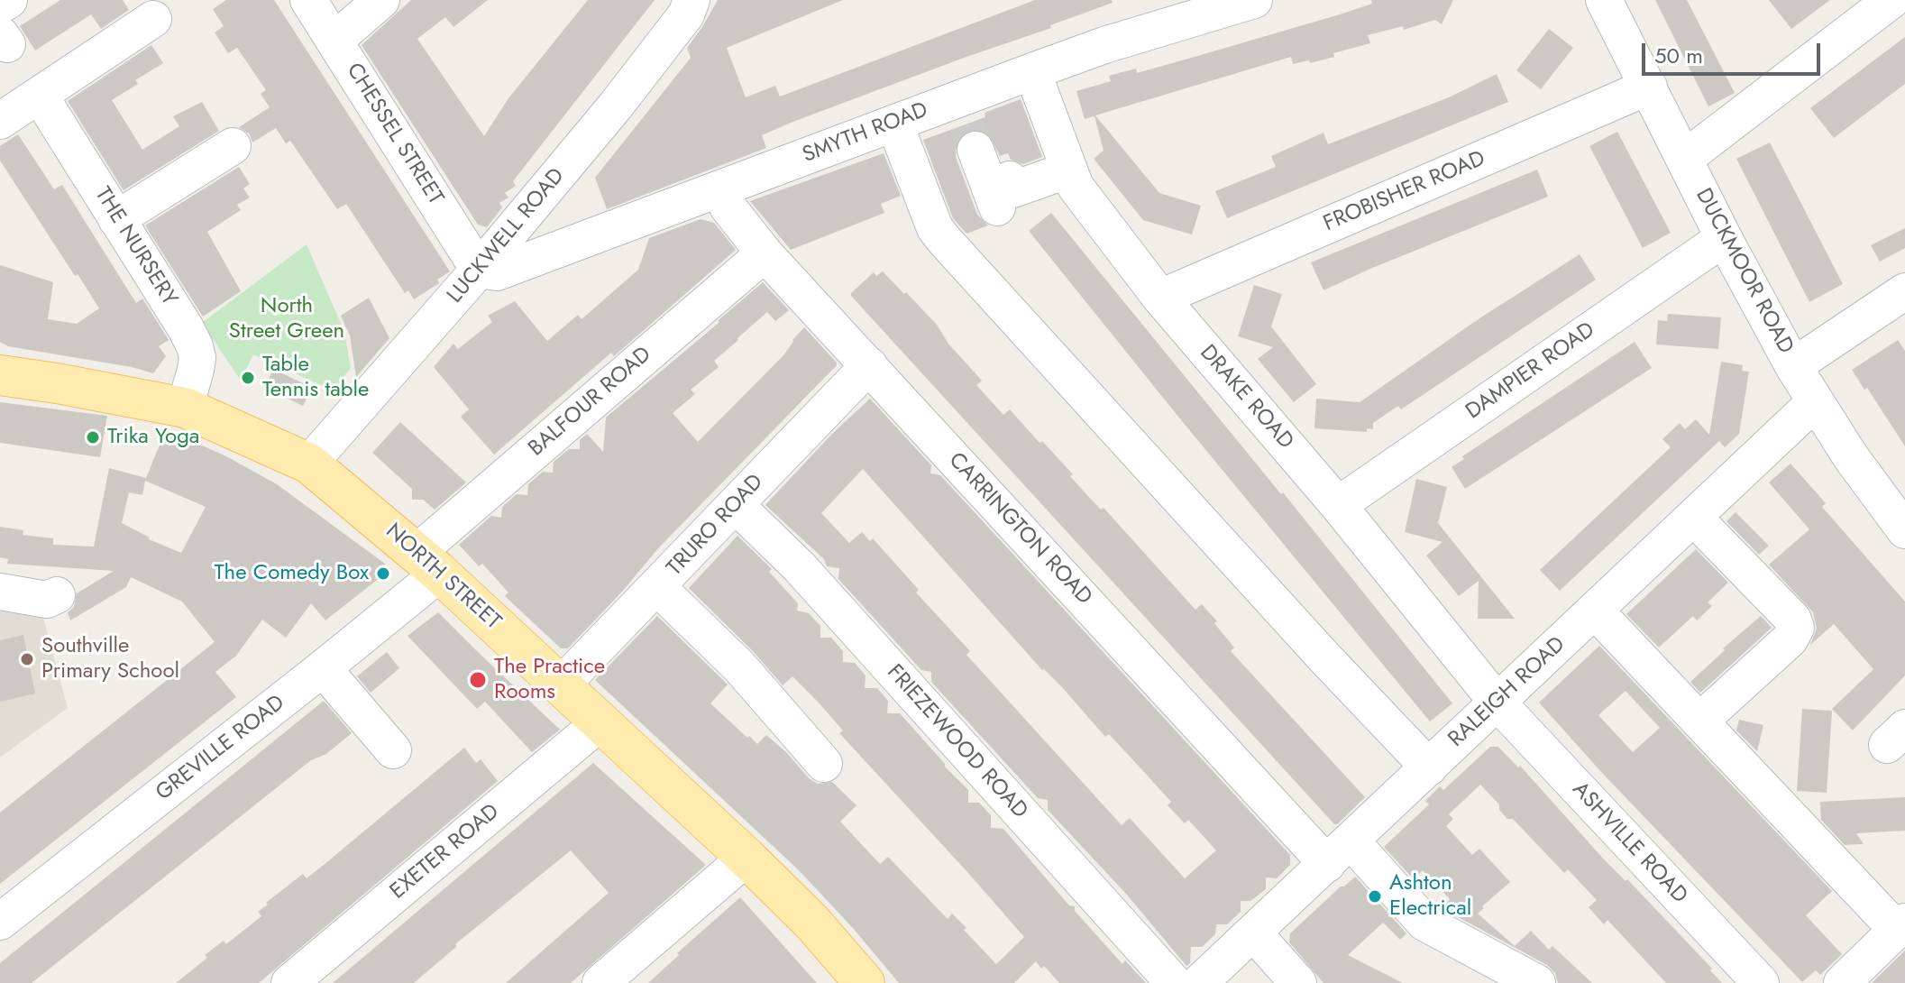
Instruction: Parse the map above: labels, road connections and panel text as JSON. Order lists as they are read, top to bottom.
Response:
{
  "streets": {
    "main road": ["NORTH STREET"],
    "street": [
      "SMYTH ROAD",
      "CHESSEL STREET",
      "FROBISHER ROAD",
      "LUCKWELL ROAD",
      "THE NURSERY",
      "DUCKMOOR ROAD",
      "DAMPIER ROAD",
      "DRAKE ROAD",
      "BALFOUR ROAD",
      "TRURO ROAD",
      "CARRINGTON ROAD",
      "RALEIGH ROAD",
      "FRIEZEWOOD ROAD",
      "GREVILLE ROAD",
      "ASHVILLE ROAD",
      "EXETER ROAD"
    ]
  },
  "crossings": [
    ["SMYTH ROAD", "CHESSEL STREET"],
    ["SMYTH ROAD", "LUCKWELL ROAD"],
    ["SMYTH ROAD", "DRAKE ROAD"],
    ["SMYTH ROAD", "CARRINGTON ROAD"],
    ["CHESSEL STREET", "LUCKWELL ROAD"],
    ["FROBISHER ROAD", "DUCKMOOR ROAD"],
    ["FROBISHER ROAD", "DRAKE ROAD"],
    ["LUCKWELL ROAD", "NORTH STREET"],
    ["THE NURSERY", "NORTH STREET"],
    ["DUCKMOOR ROAD", "DAMPIER ROAD"],
    ["DUCKMOOR ROAD", "RALEIGH ROAD"],
    ["DAMPIER ROAD", "DRAKE ROAD"],
    ["DRAKE ROAD", "RALEIGH ROAD"],
    ["DRAKE ROAD", "ASHVILLE ROAD"],
    ["BALFOUR ROAD", "CARRINGTON ROAD"],
    ["BALFOUR ROAD", "NORTH STREET"],
    ["BALFOUR ROAD", "GREVILLE ROAD"],
    ["TRURO ROAD", "CARRINGTON ROAD"],
    ["TRURO ROAD", "NORTH STREET"],
    ["TRURO ROAD", "FRIEZEWOOD ROAD"],
    ["CARRINGTON ROAD", "RALEIGH ROAD"],
    ["NORTH STREET", "GREVILLE ROAD"],
    ["NORTH STREET", "EXETER ROAD"],
    ["RALEIGH ROAD", "ASHVILLE ROAD"]
  ],
  "parks": ["North Street Green"],
  "places": [
    "Table Tennis table",
    "Trika Yoga",
    "The Comedy Box",
    "Southville Primary School",
    "The Practice Rooms",
    "Ashton Electrical"
  ],
  "scale_bar": "50 m"
}
